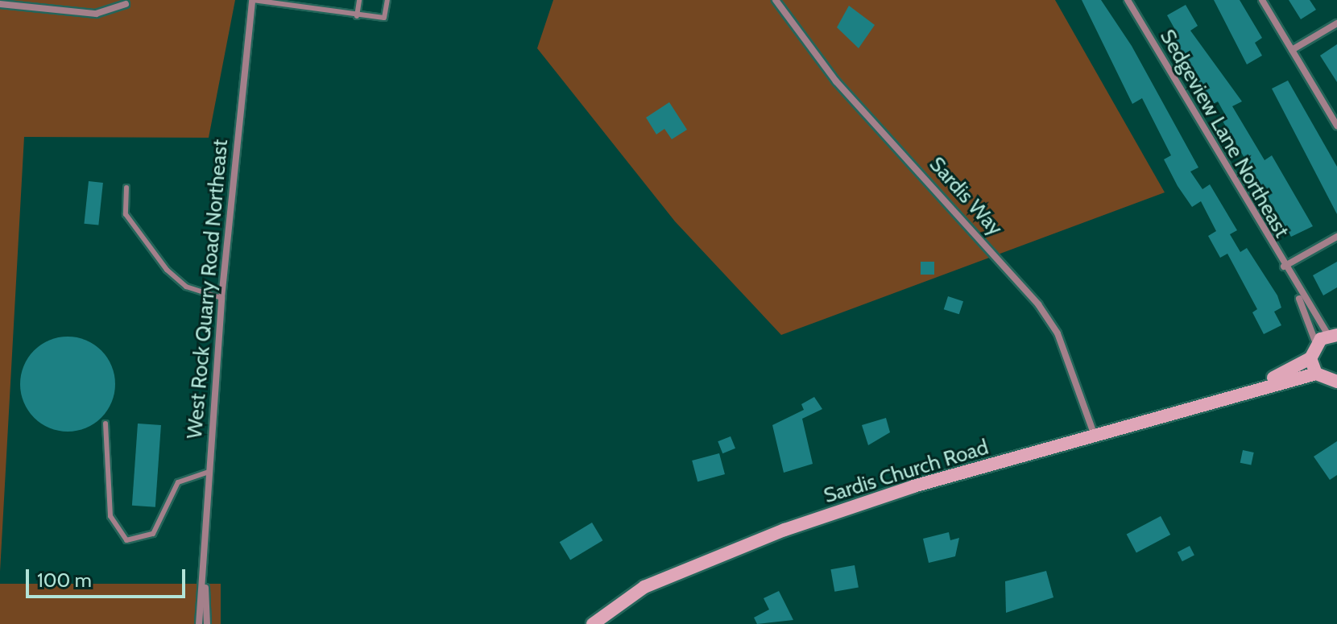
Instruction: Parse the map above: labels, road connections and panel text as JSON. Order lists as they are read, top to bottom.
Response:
{
  "streets": {
    "street": [
      "Sedgeview Lane Northeast",
      "Sardis Way",
      "West Rock Quarry Road Northeast",
      "Sardis Church Road"
    ]
  },
  "crossings": [
    ["Sardis Way", "Sardis Church Road"]
  ],
  "scale_bar": "100 m"
}
